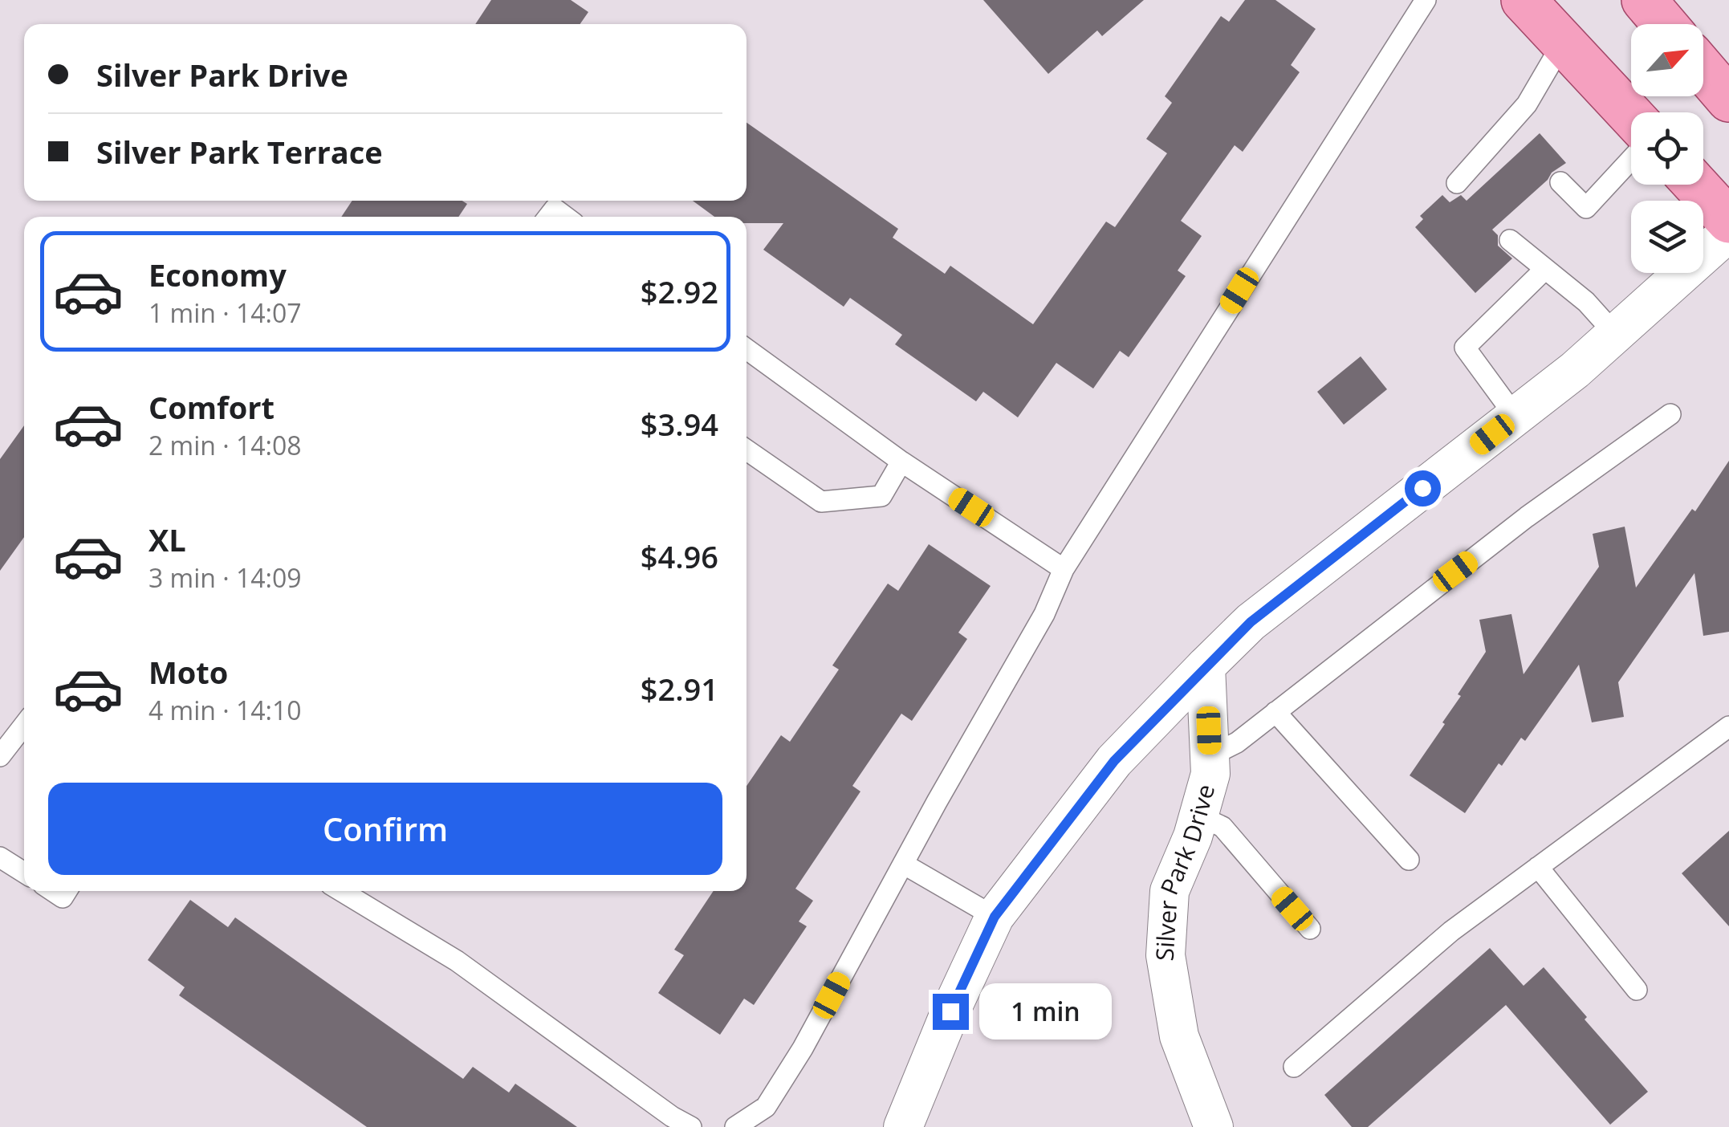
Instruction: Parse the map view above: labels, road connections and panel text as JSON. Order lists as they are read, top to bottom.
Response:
{
  "streets": {
    "street": ["Silver Park Drive"]
  },
  "north": "top right",
  "page": {
    "banner": ["Silver Park Drive", "Silver Park Terrace"],
    "list": [
      {
        "name": "Economy",
        "note": "1 min · 14:07",
        "value": "$2.92"
      },
      {
        "name": "Comfort",
        "note": "2 min · 14:08",
        "value": "$3.94"
      },
      {
        "name": "XL",
        "note": "3 min · 14:09",
        "value": "$4.96"
      },
      {
        "name": "Moto",
        "note": "4 min · 14:10",
        "value": "$2.91"
      }
    ],
    "buttons": "Confirm",
    "bubble": "1 min"
  }
}
